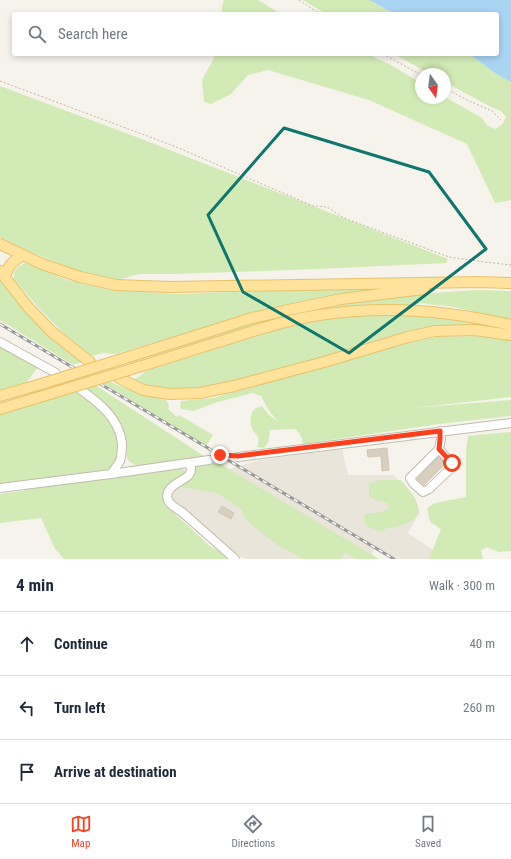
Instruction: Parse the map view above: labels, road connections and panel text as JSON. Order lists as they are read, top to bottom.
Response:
{
  "north": "bottom",
  "page": {
    "search": "Search here",
    "heading": ["4 min", "Walk · 300 m"],
    "list": [
      ["Continue", "40 m"],
      ["Turn left", "260 m"],
      "Arrive at destination"
    ],
    "nav": ["Map", "Directions", "Saved"]
  }
}
